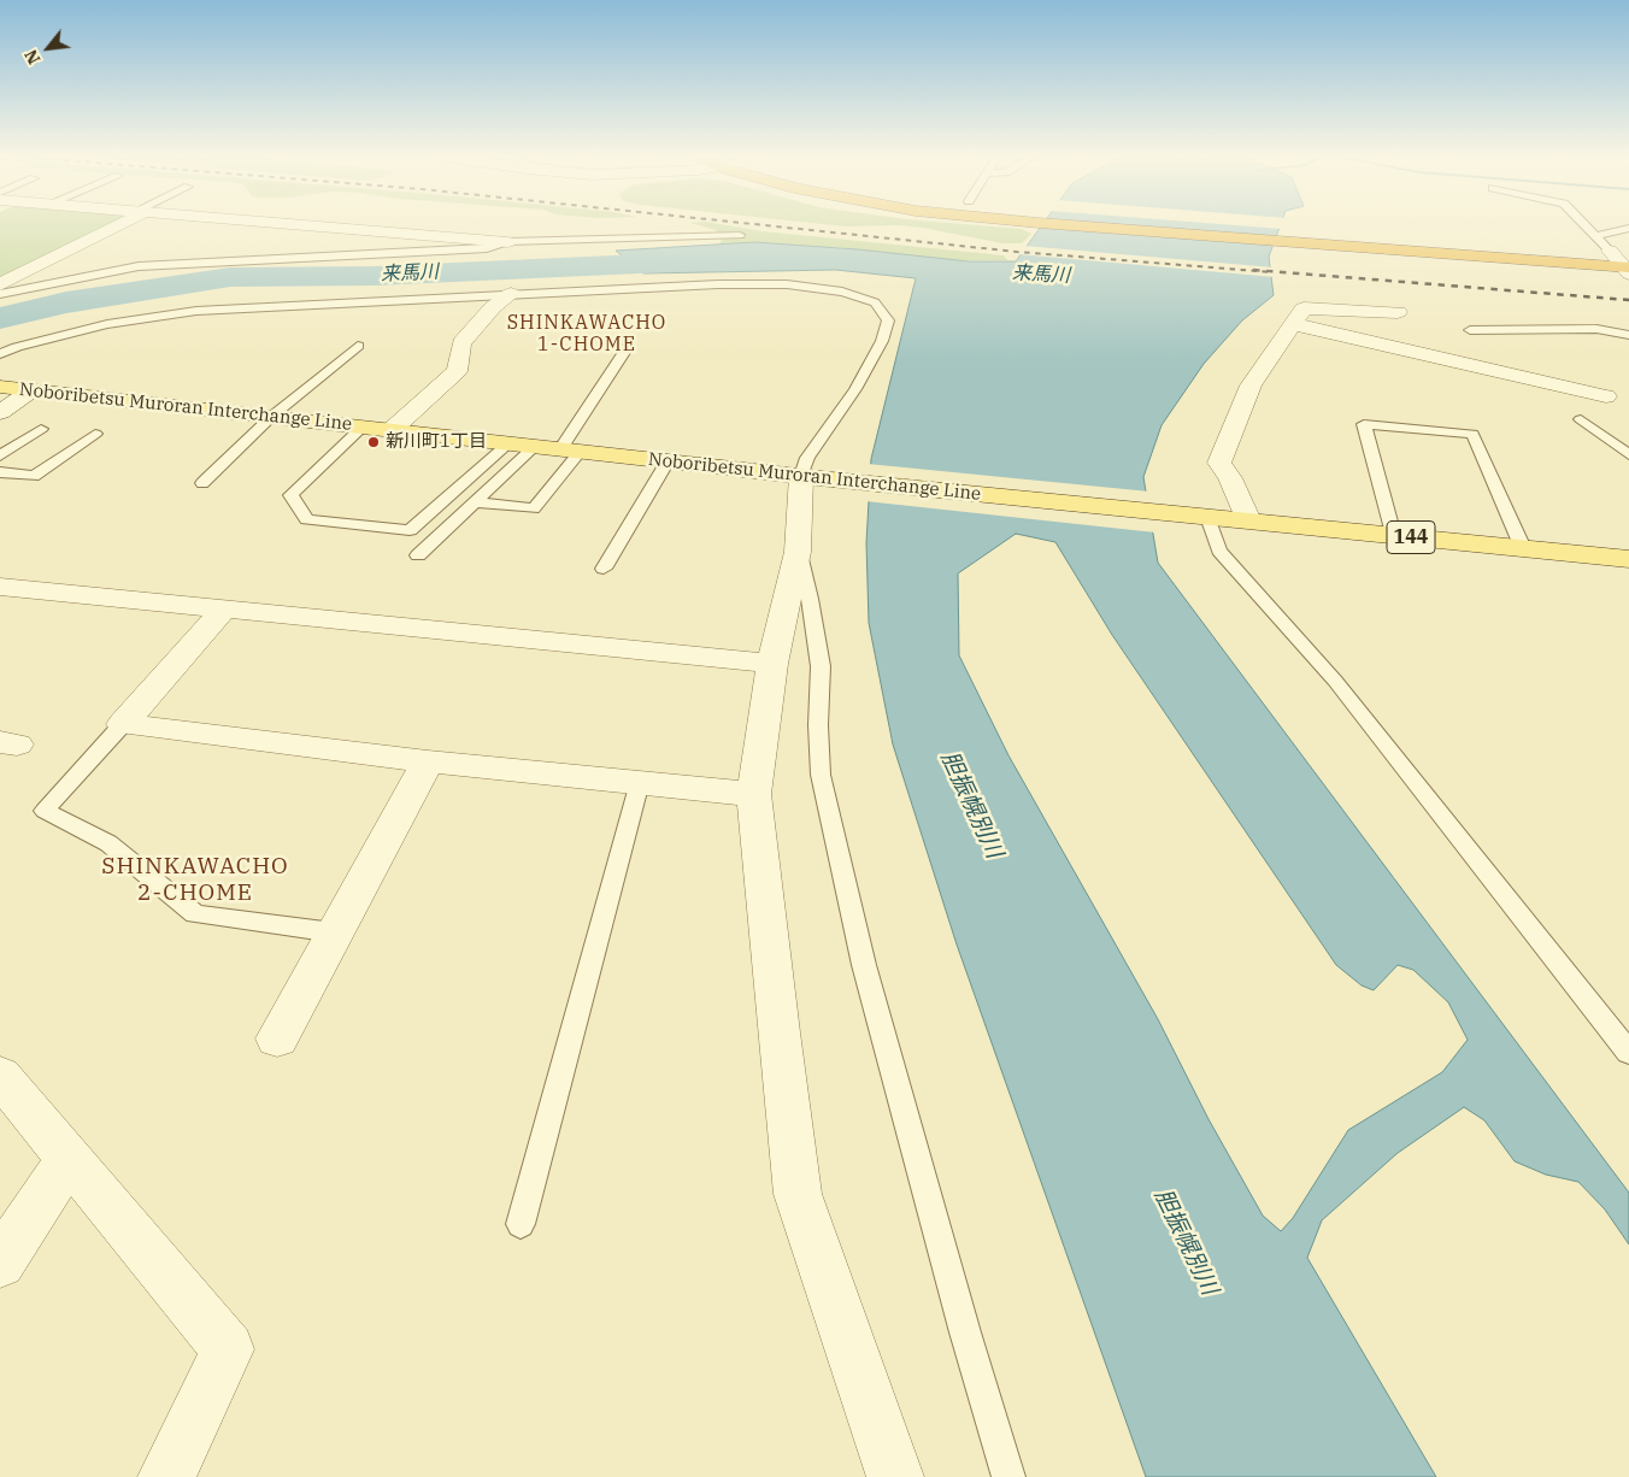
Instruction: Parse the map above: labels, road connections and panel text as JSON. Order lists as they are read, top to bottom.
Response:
{
  "streets": {
    "main road": ["Noboribetsu Muroran Interchange Line", "144"]
  },
  "districts": ["SHINKAWACHO 1-CHOME", "SHINKAWACHO 2-CHOME"],
  "water": ["来馬川", "胆振幌別川"],
  "places": ["新川町1丁目"],
  "north": "bottom left"
}
